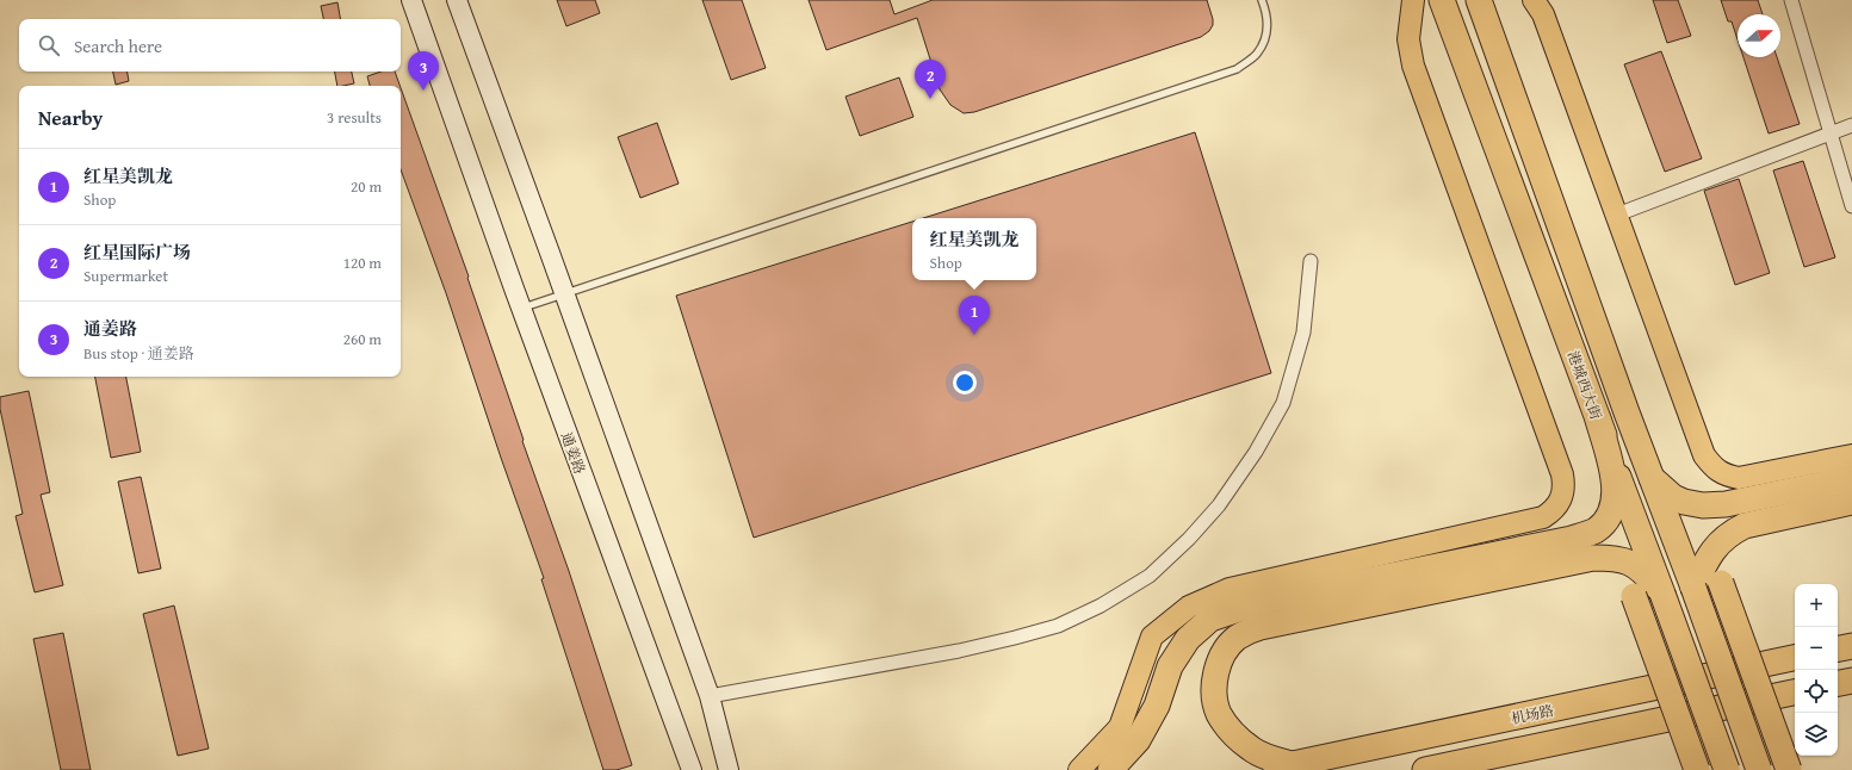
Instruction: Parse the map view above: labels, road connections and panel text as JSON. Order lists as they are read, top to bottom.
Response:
{
  "streets": {
    "highway": ["港城西大街", "机场路"],
    "street": ["通姜路"]
  },
  "north": "right",
  "page": {
    "search": "Search here",
    "pins": ["3", "2", "1"],
    "heading": ["Nearby", "3 results"],
    "list": [
      {
        "mark": "1",
        "name": "红星美凯龙",
        "note": "Shop",
        "value": "20 m"
      },
      {
        "mark": "2",
        "name": "红星国际广场",
        "note": "Supermarket",
        "value": "120 m"
      },
      {
        "mark": "3",
        "name": "通姜路",
        "note": "Bus stop · 通姜路",
        "value": "260 m"
      }
    ],
    "popup": ["红星美凯龙", "Shop"],
    "map_buttons": ["+", "−"]
  }
}
